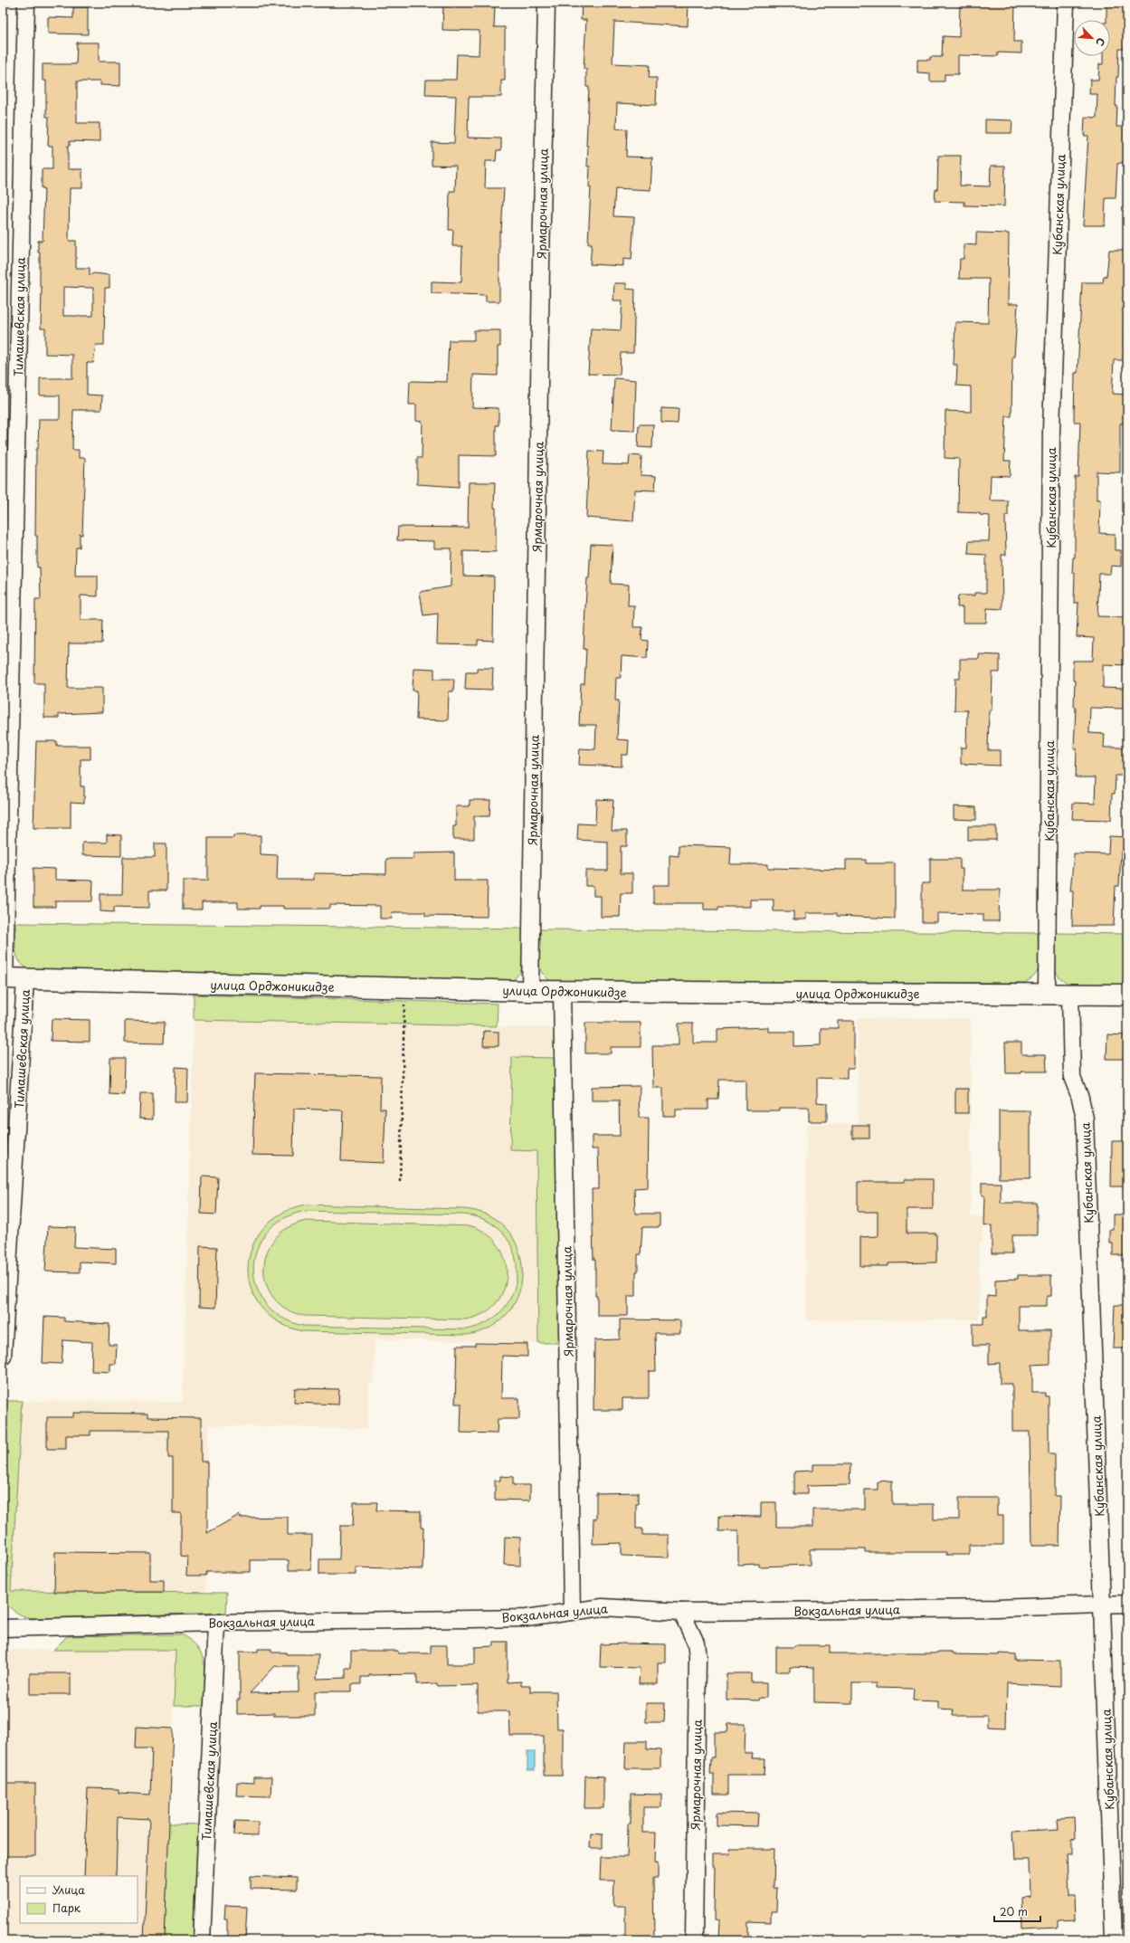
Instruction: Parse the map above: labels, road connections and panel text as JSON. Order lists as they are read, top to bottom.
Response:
{
  "streets": {
    "main road": ["улица Орджоникидзе"],
    "street": [
      "Ярмарочная улица",
      "Кубанская улица",
      "Тимашевская улица",
      "Вокзальная улица"
    ]
  },
  "crossings": [
    ["Ярмарочная улица", "улица Орджоникидзе"],
    ["Ярмарочная улица", "Вокзальная улица"],
    ["Кубанская улица", "улица Орджоникидзе"],
    ["Кубанская улица", "Вокзальная улица"],
    ["Тимашевская улица", "улица Орджоникидзе"],
    ["Тимашевская улица", "Вокзальная улица"]
  ],
  "legend": ["Улица", "Парк"],
  "scale_bar": "20 m",
  "north": "bottom right"
}
